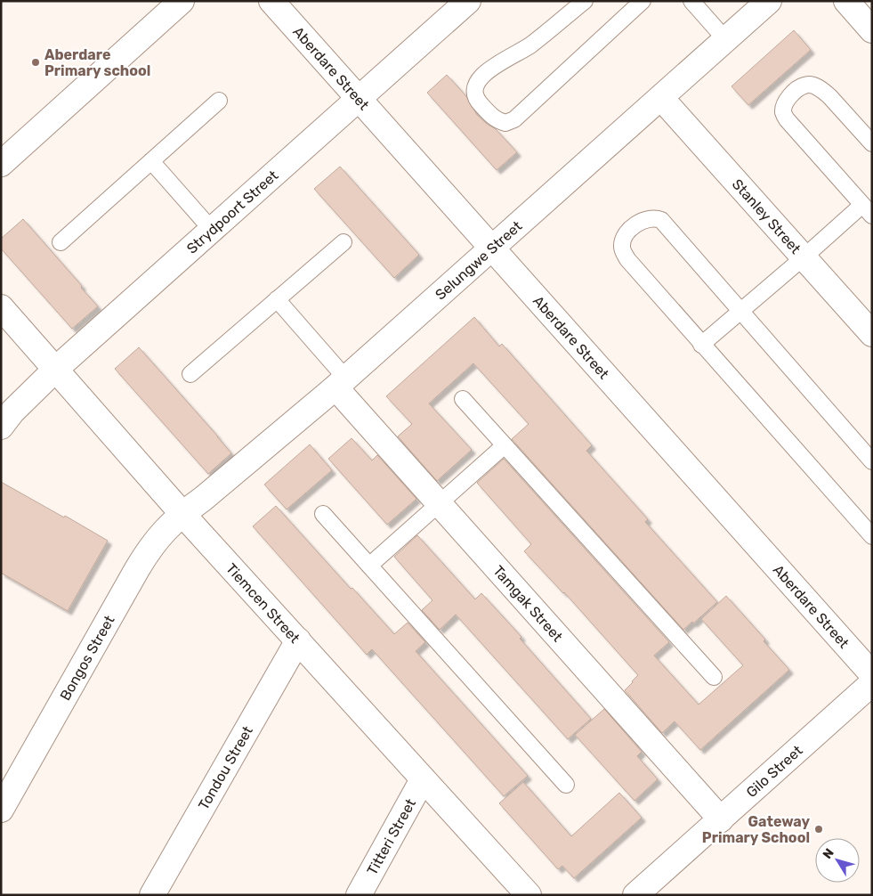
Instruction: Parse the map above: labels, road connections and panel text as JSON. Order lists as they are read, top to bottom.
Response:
{
  "streets": {
    "street": [
      "Aberdare Street",
      "Strydpoort Street",
      "Stanley Street",
      "Selungwe Street",
      "Tiemcen Street",
      "Tamgak Street",
      "Bongos Street",
      "Tondou Street",
      "Gilo Street",
      "Titteri Street"
    ]
  },
  "crossings": [
    ["Aberdare Street", "Strydpoort Street"],
    ["Aberdare Street", "Selungwe Street"],
    ["Strydpoort Street", "Tiemcen Street"],
    ["Stanley Street", "Selungwe Street"],
    ["Selungwe Street", "Tiemcen Street"],
    ["Selungwe Street", "Tamgak Street"],
    ["Selungwe Street", "Bongos Street"],
    ["Tiemcen Street", "Bongos Street"],
    ["Tiemcen Street", "Tondou Street"],
    ["Tiemcen Street", "Titteri Street"],
    ["Tamgak Street", "Gilo Street"]
  ],
  "places": ["Aberdare Primary school", "Gateway Primary School"],
  "north": "top left"
}
